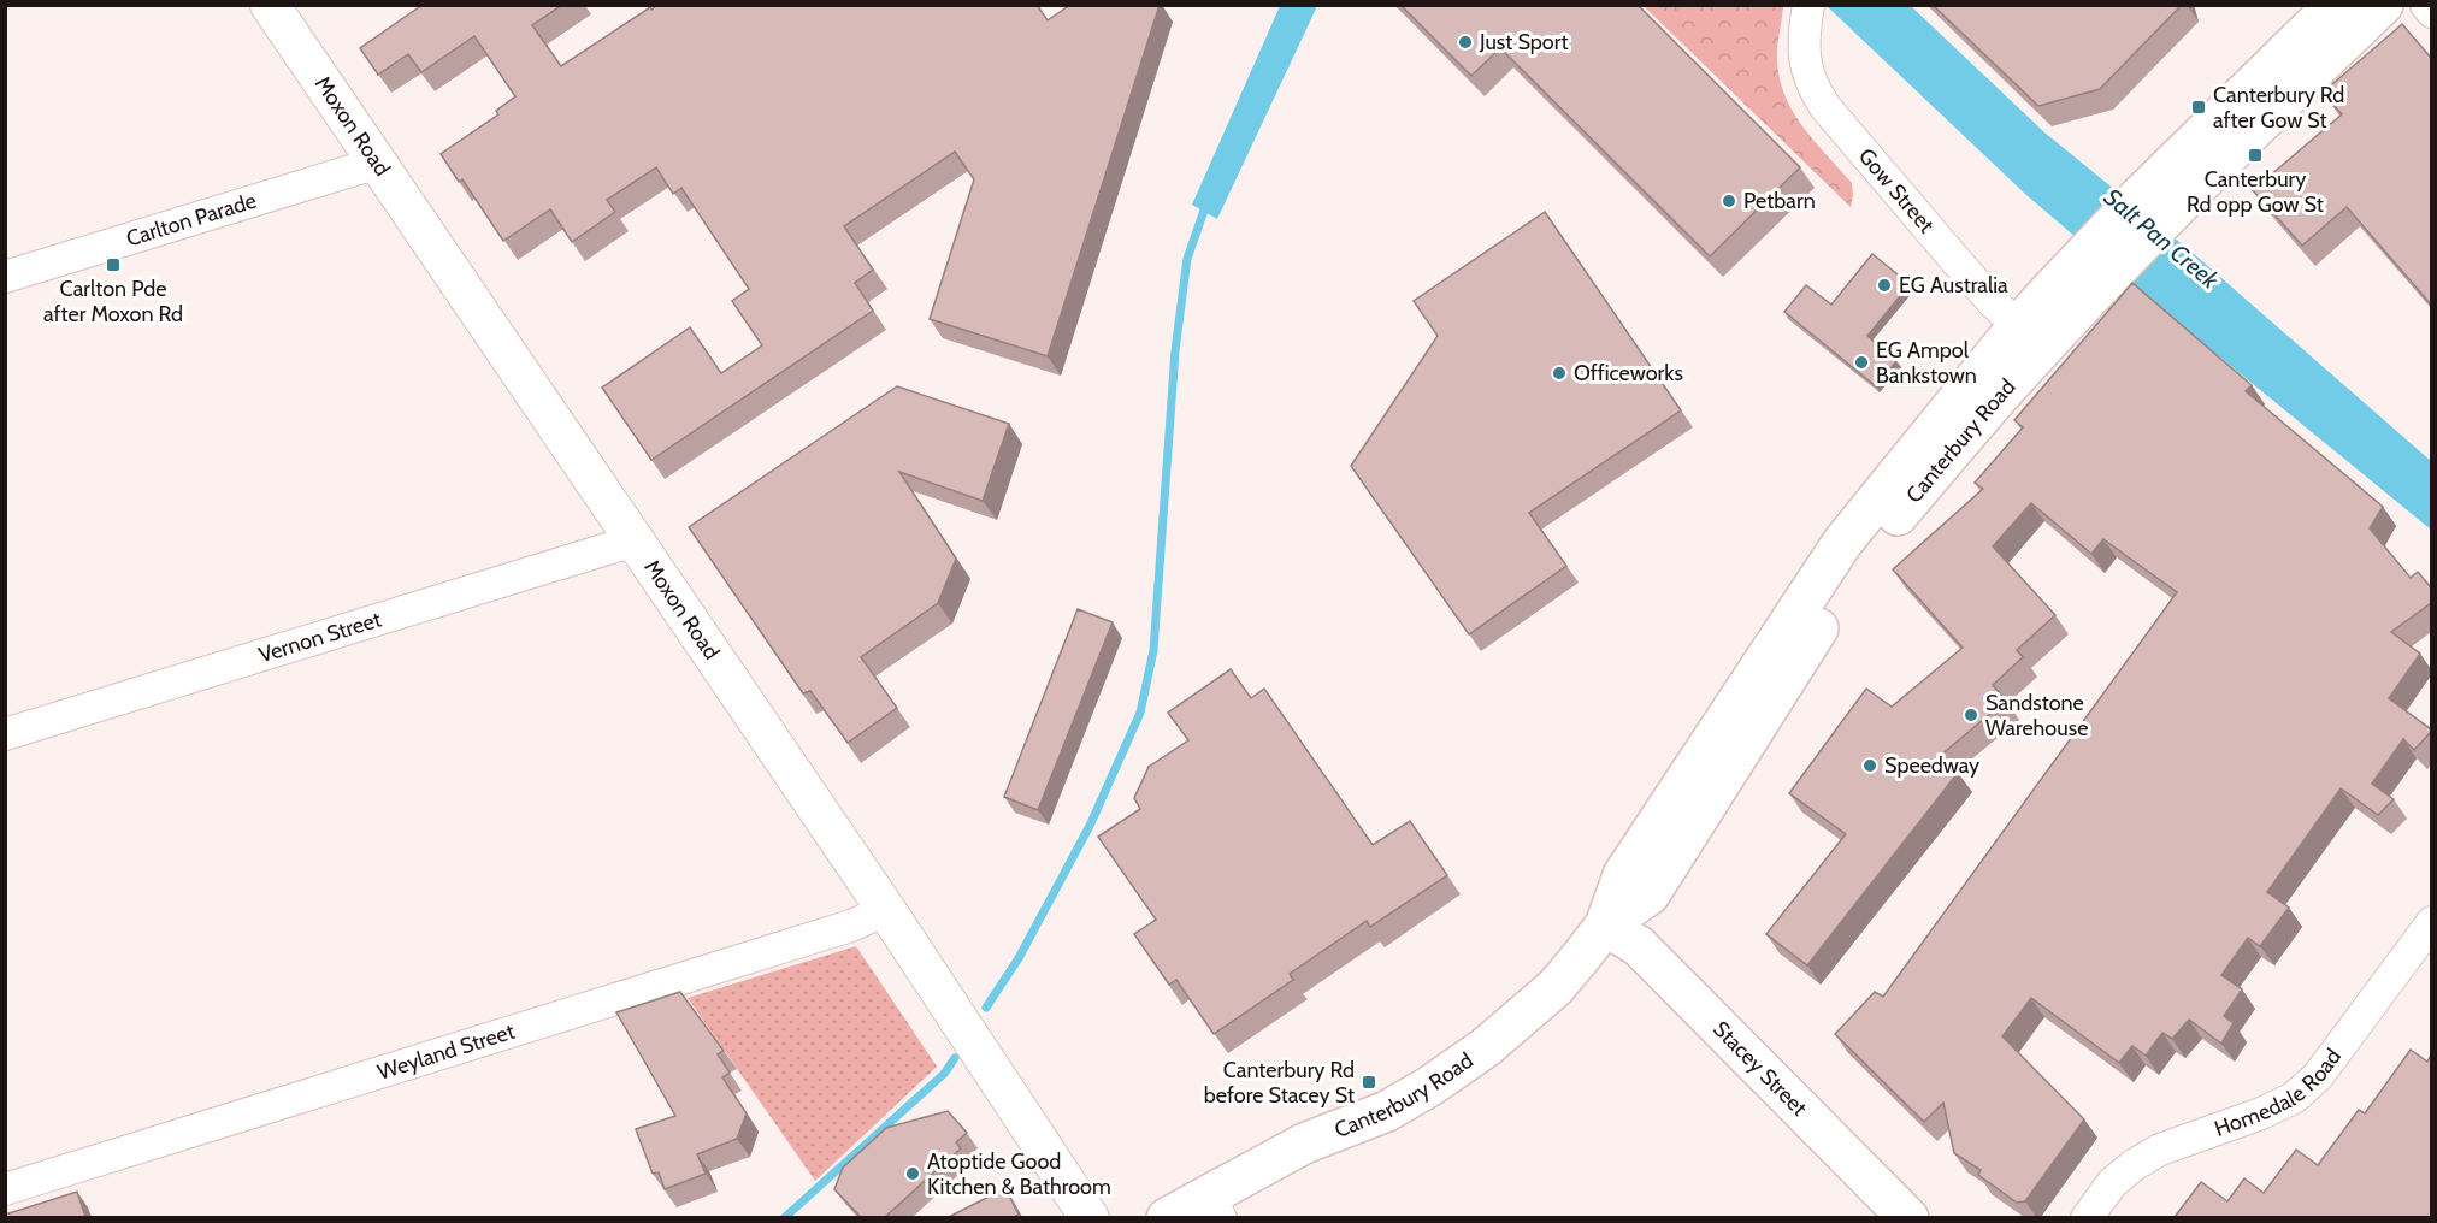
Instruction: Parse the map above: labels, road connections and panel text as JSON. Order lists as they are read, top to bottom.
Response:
{
  "streets": {
    "highway": ["Canterbury Road", "Stacey Street"],
    "main road": ["Moxon Road"],
    "street": [
      "Gow Street",
      "Carlton Parade",
      "Vernon Street",
      "Weyland Street",
      "Homedale Road"
    ]
  },
  "crossings": [
    ["Moxon Road", "Carlton Parade"],
    ["Moxon Road", "Vernon Street"],
    ["Moxon Road", "Weyland Street"],
    ["Gow Street", "Canterbury Road"],
    ["Canterbury Road", "Stacey Street"]
  ],
  "water": ["Salt Pan Creek"],
  "places": {
    "other": [
      "Just Sport",
      "Petbarn",
      "EG Australia",
      "EG Ampol Bankstown",
      "Officeworks",
      "Sandstone Warehouse",
      "Speedway",
      "Atoptide Good Kitchen & Bathroom"
    ],
    "transit": [
      "Canterbury Rd after Gow St",
      "Canterbury Rd opp Gow St",
      "Carlton Pde after Moxon Rd",
      "Canterbury Rd before Stacey St"
    ]
  }
}
